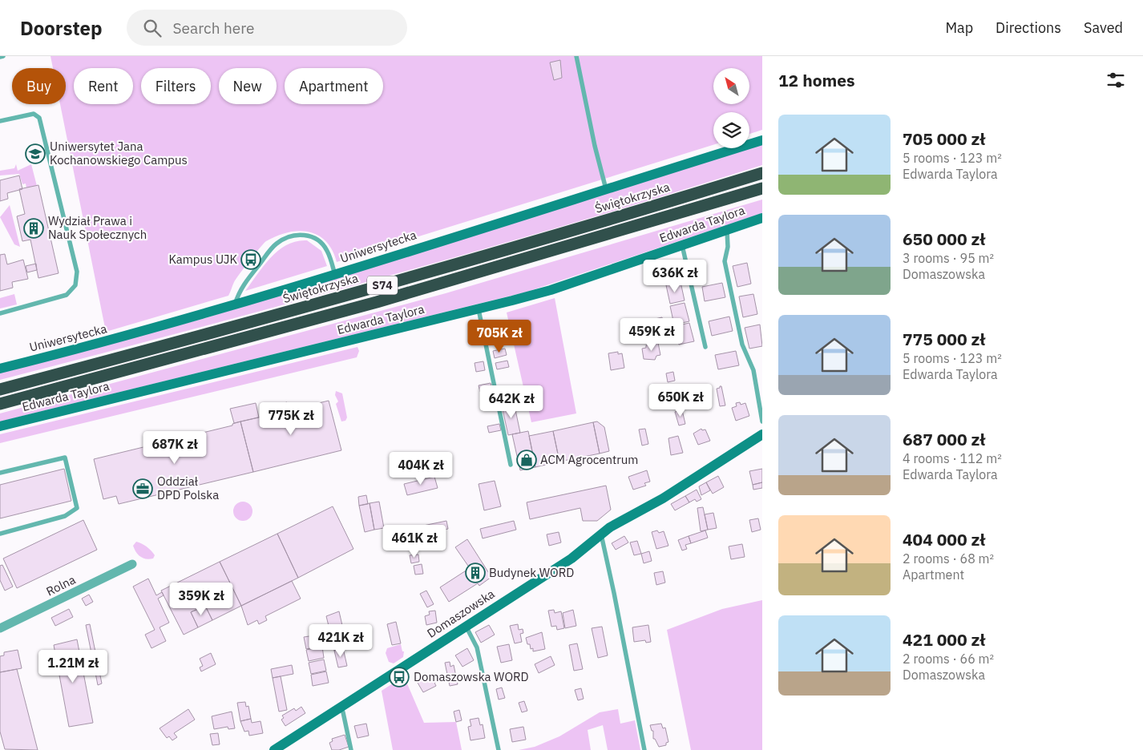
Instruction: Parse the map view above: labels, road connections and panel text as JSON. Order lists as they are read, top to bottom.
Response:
{
  "streets": {
    "highway": ["Świętokrzyska", "S74"],
    "street": [
      "Edwarda Taylora",
      "Uniwersytecka",
      "Rolna",
      "Domaszowska"
    ]
  },
  "places": {
    "school or university": ["Uniwersytet Jana Kochanowskiego Campus"],
    "building": ["Wydział Prawa i Nauk Społecznych", "Budynek WORD"],
    "bus stop": ["Kampus UJK", "Domaszowska WORD"],
    "shop": ["ACM Agrocentrum"],
    "office": ["Oddział DPD Polska"]
  },
  "north": "top left",
  "page": {
    "header": "Doorstep",
    "search": "Search here",
    "nav": ["Map", "Directions", "Saved"],
    "heading": "12 homes",
    "chip": [
      "Buy",
      "Rent",
      "Filters",
      "New",
      "Apartment"
    ],
    "list": [
      {
        "name": "705 000 zł",
        "note": "5 rooms · 123 m² · Edwarda Taylora"
      },
      {
        "name": "650 000 zł",
        "note": "3 rooms · 95 m² · Domaszowska"
      },
      {
        "name": "775 000 zł",
        "note": "5 rooms · 123 m² · Edwarda Taylora"
      },
      {
        "name": "687 000 zł",
        "note": "4 rooms · 112 m² · Edwarda Taylora"
      },
      {
        "name": "404 000 zł",
        "note": "2 rooms · 68 m² · Apartment"
      },
      {
        "name": "421 000 zł",
        "note": "2 rooms · 66 m² · Domaszowska"
      }
    ],
    "price": [
      "636K zł",
      "459K zł",
      "705K zł",
      "650K zł",
      "642K zł",
      "775K zł",
      "687K zł",
      "404K zł",
      "461K zł",
      "359K zł",
      "421K zł",
      "1.21M zł"
    ]
  }
}
